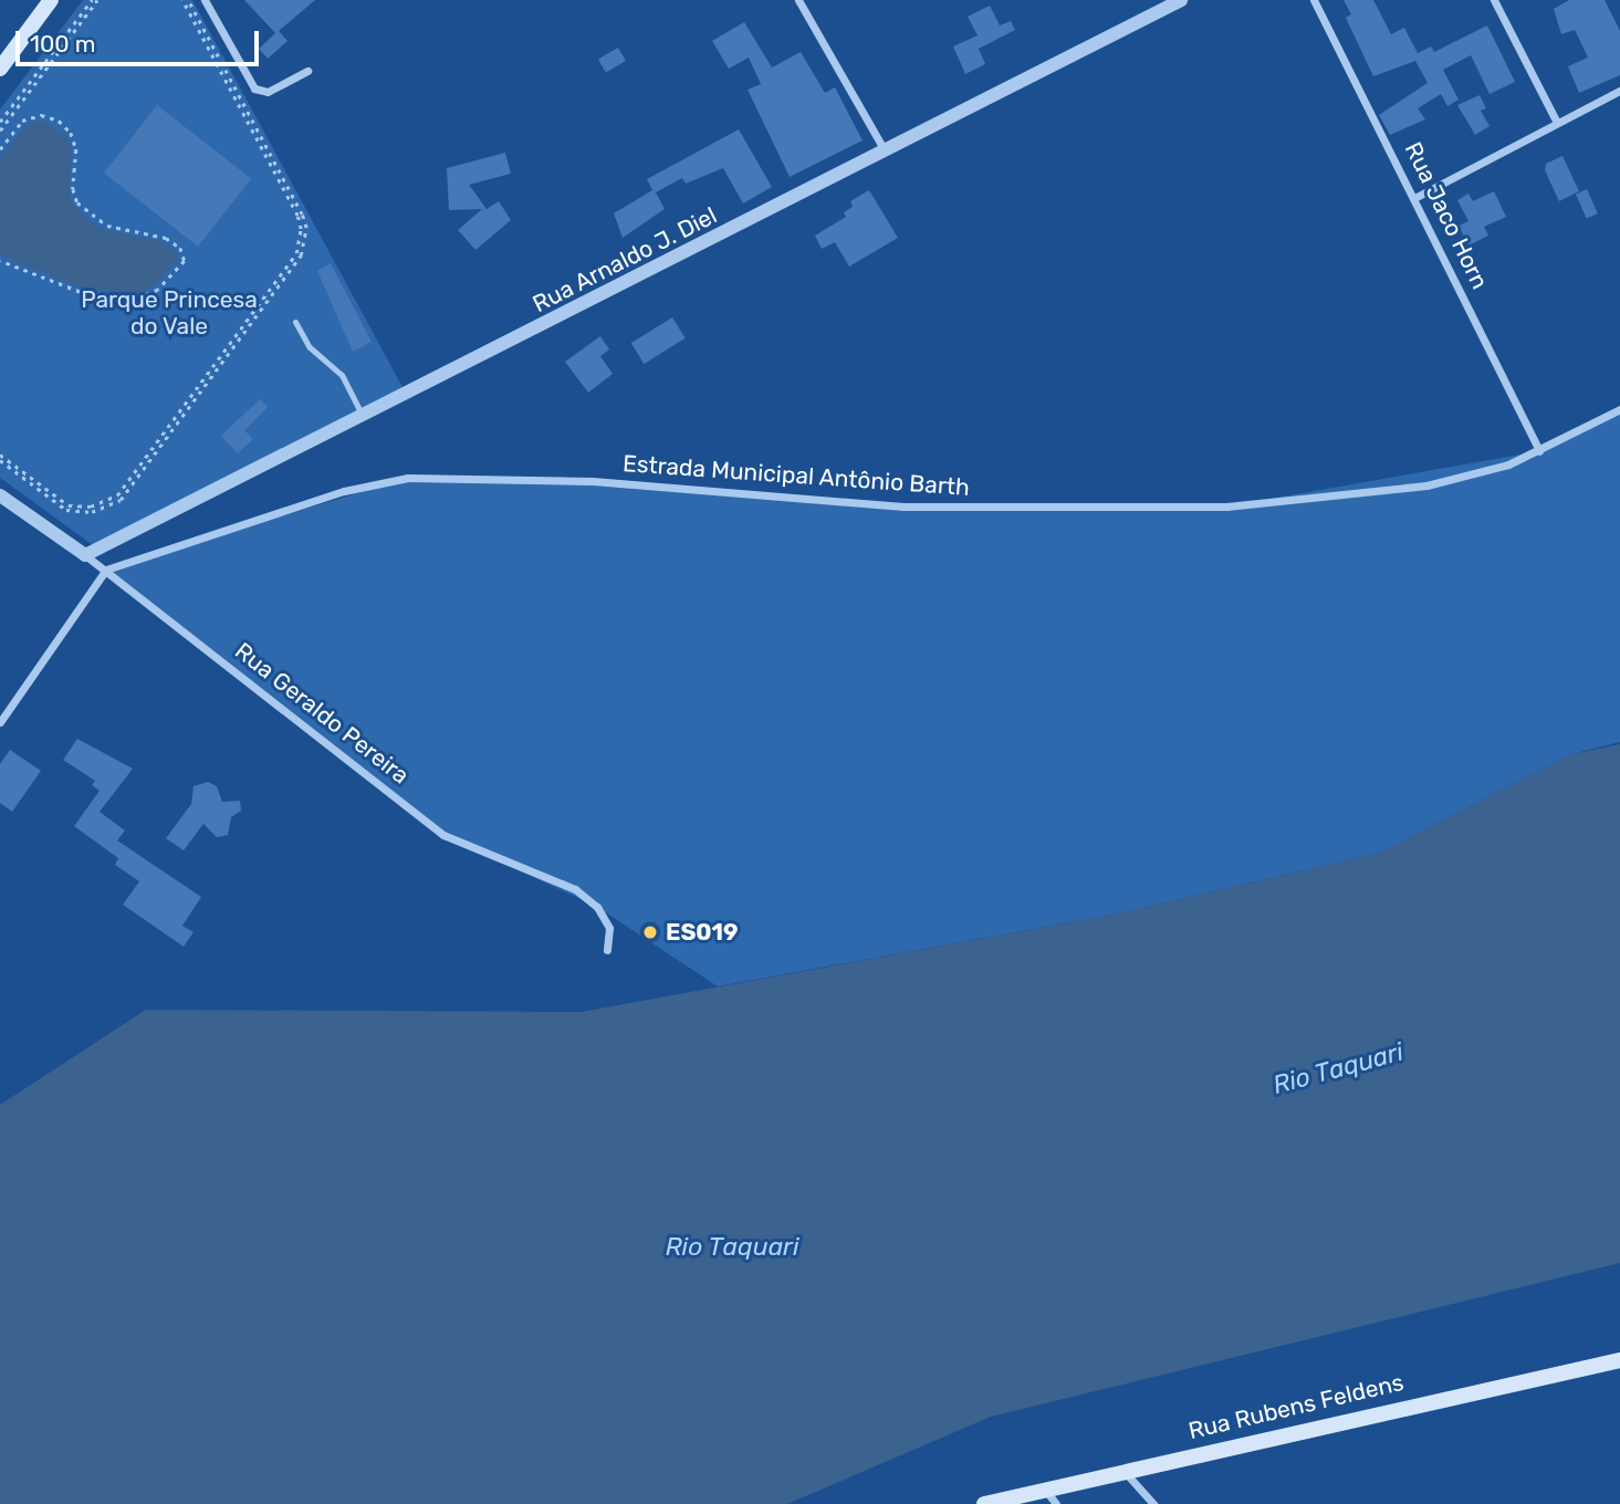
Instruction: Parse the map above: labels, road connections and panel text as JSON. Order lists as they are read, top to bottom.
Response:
{
  "streets": {
    "main road": ["Rua Rubens Feldens"],
    "street": [
      "Rua Jaco Horn",
      "Rua Arnaldo J. Diel",
      "Estrada Municipal Antônio Barth",
      "Rua Geraldo Pereira"
    ]
  },
  "crossings": [
    ["Rua Jaco Horn", "Estrada Municipal Antônio Barth"],
    ["Rua Arnaldo J. Diel", "Rua Geraldo Pereira"],
    ["Estrada Municipal Antônio Barth", "Rua Geraldo Pereira"]
  ],
  "water": ["Rio Taquari"],
  "parks": ["Parque Princesa do Vale"],
  "places": ["ES019"],
  "scale_bar": "100 m"
}
